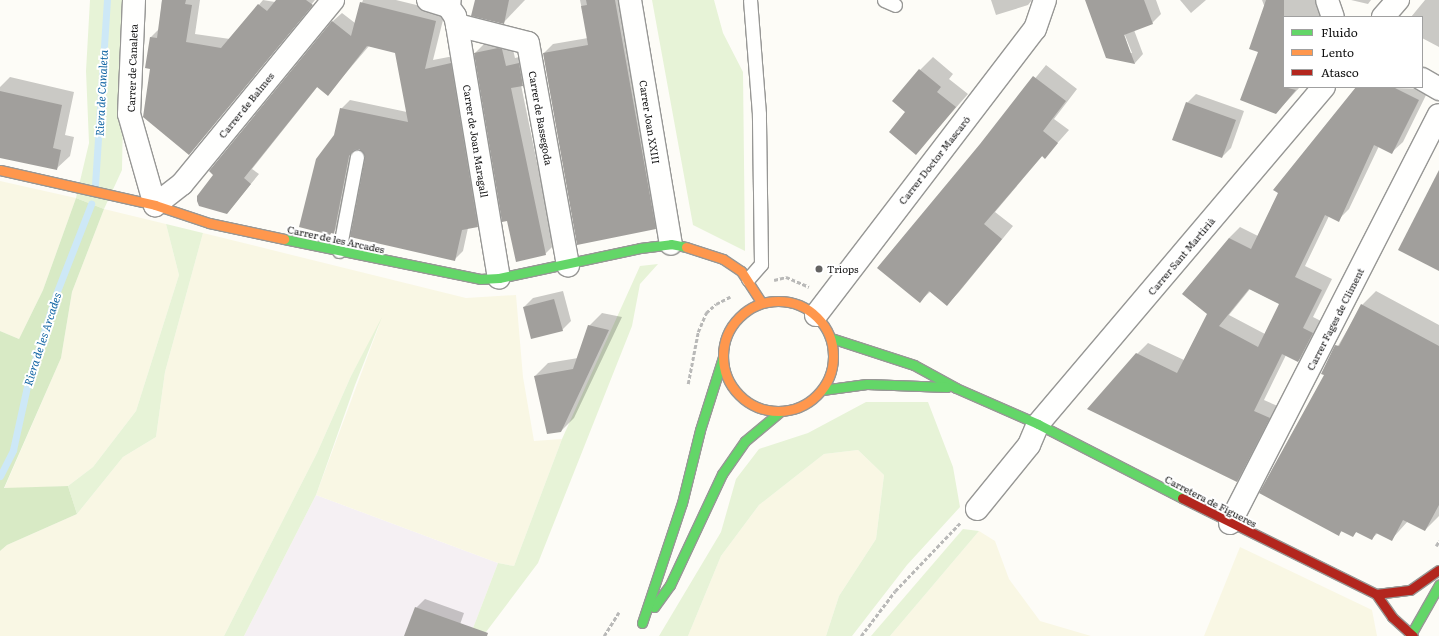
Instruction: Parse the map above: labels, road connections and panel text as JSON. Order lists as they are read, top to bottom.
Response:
{
  "streets": {
    "main road": ["Carrer de les Arcades", "Carretera de Figueres"],
    "street": [
      "Carrer de Canaleta",
      "Carrer de Balmes",
      "Carrer de Bassegoda",
      "Carrer Joan XXIII",
      "Carrer de Joan Maragall",
      "Carrer Doctor Mascaró",
      "Carrer Sant Martirià",
      "Carrer Fages de Climent"
    ]
  },
  "crossings": [
    ["Carrer de Canaleta", "Carrer de Balmes"],
    ["Carrer de Canaleta", "Carrer de les Arcades"],
    ["Carrer de Balmes", "Carrer de les Arcades"],
    ["Carrer de Bassegoda", "Carrer de Joan Maragall"],
    ["Carrer de Bassegoda", "Carrer de les Arcades"],
    ["Carrer Joan XXIII", "Carrer de les Arcades"],
    ["Carrer de Joan Maragall", "Carrer de les Arcades"],
    ["Carrer Sant Martirià", "Carretera de Figueres"],
    ["Carrer Fages de Climent", "Carretera de Figueres"]
  ],
  "water": ["Riera de Canaleta", "Riera de les Arcades"],
  "places": ["Triops"],
  "legend": ["Fluido", "Lento", "Atasco"]
}
